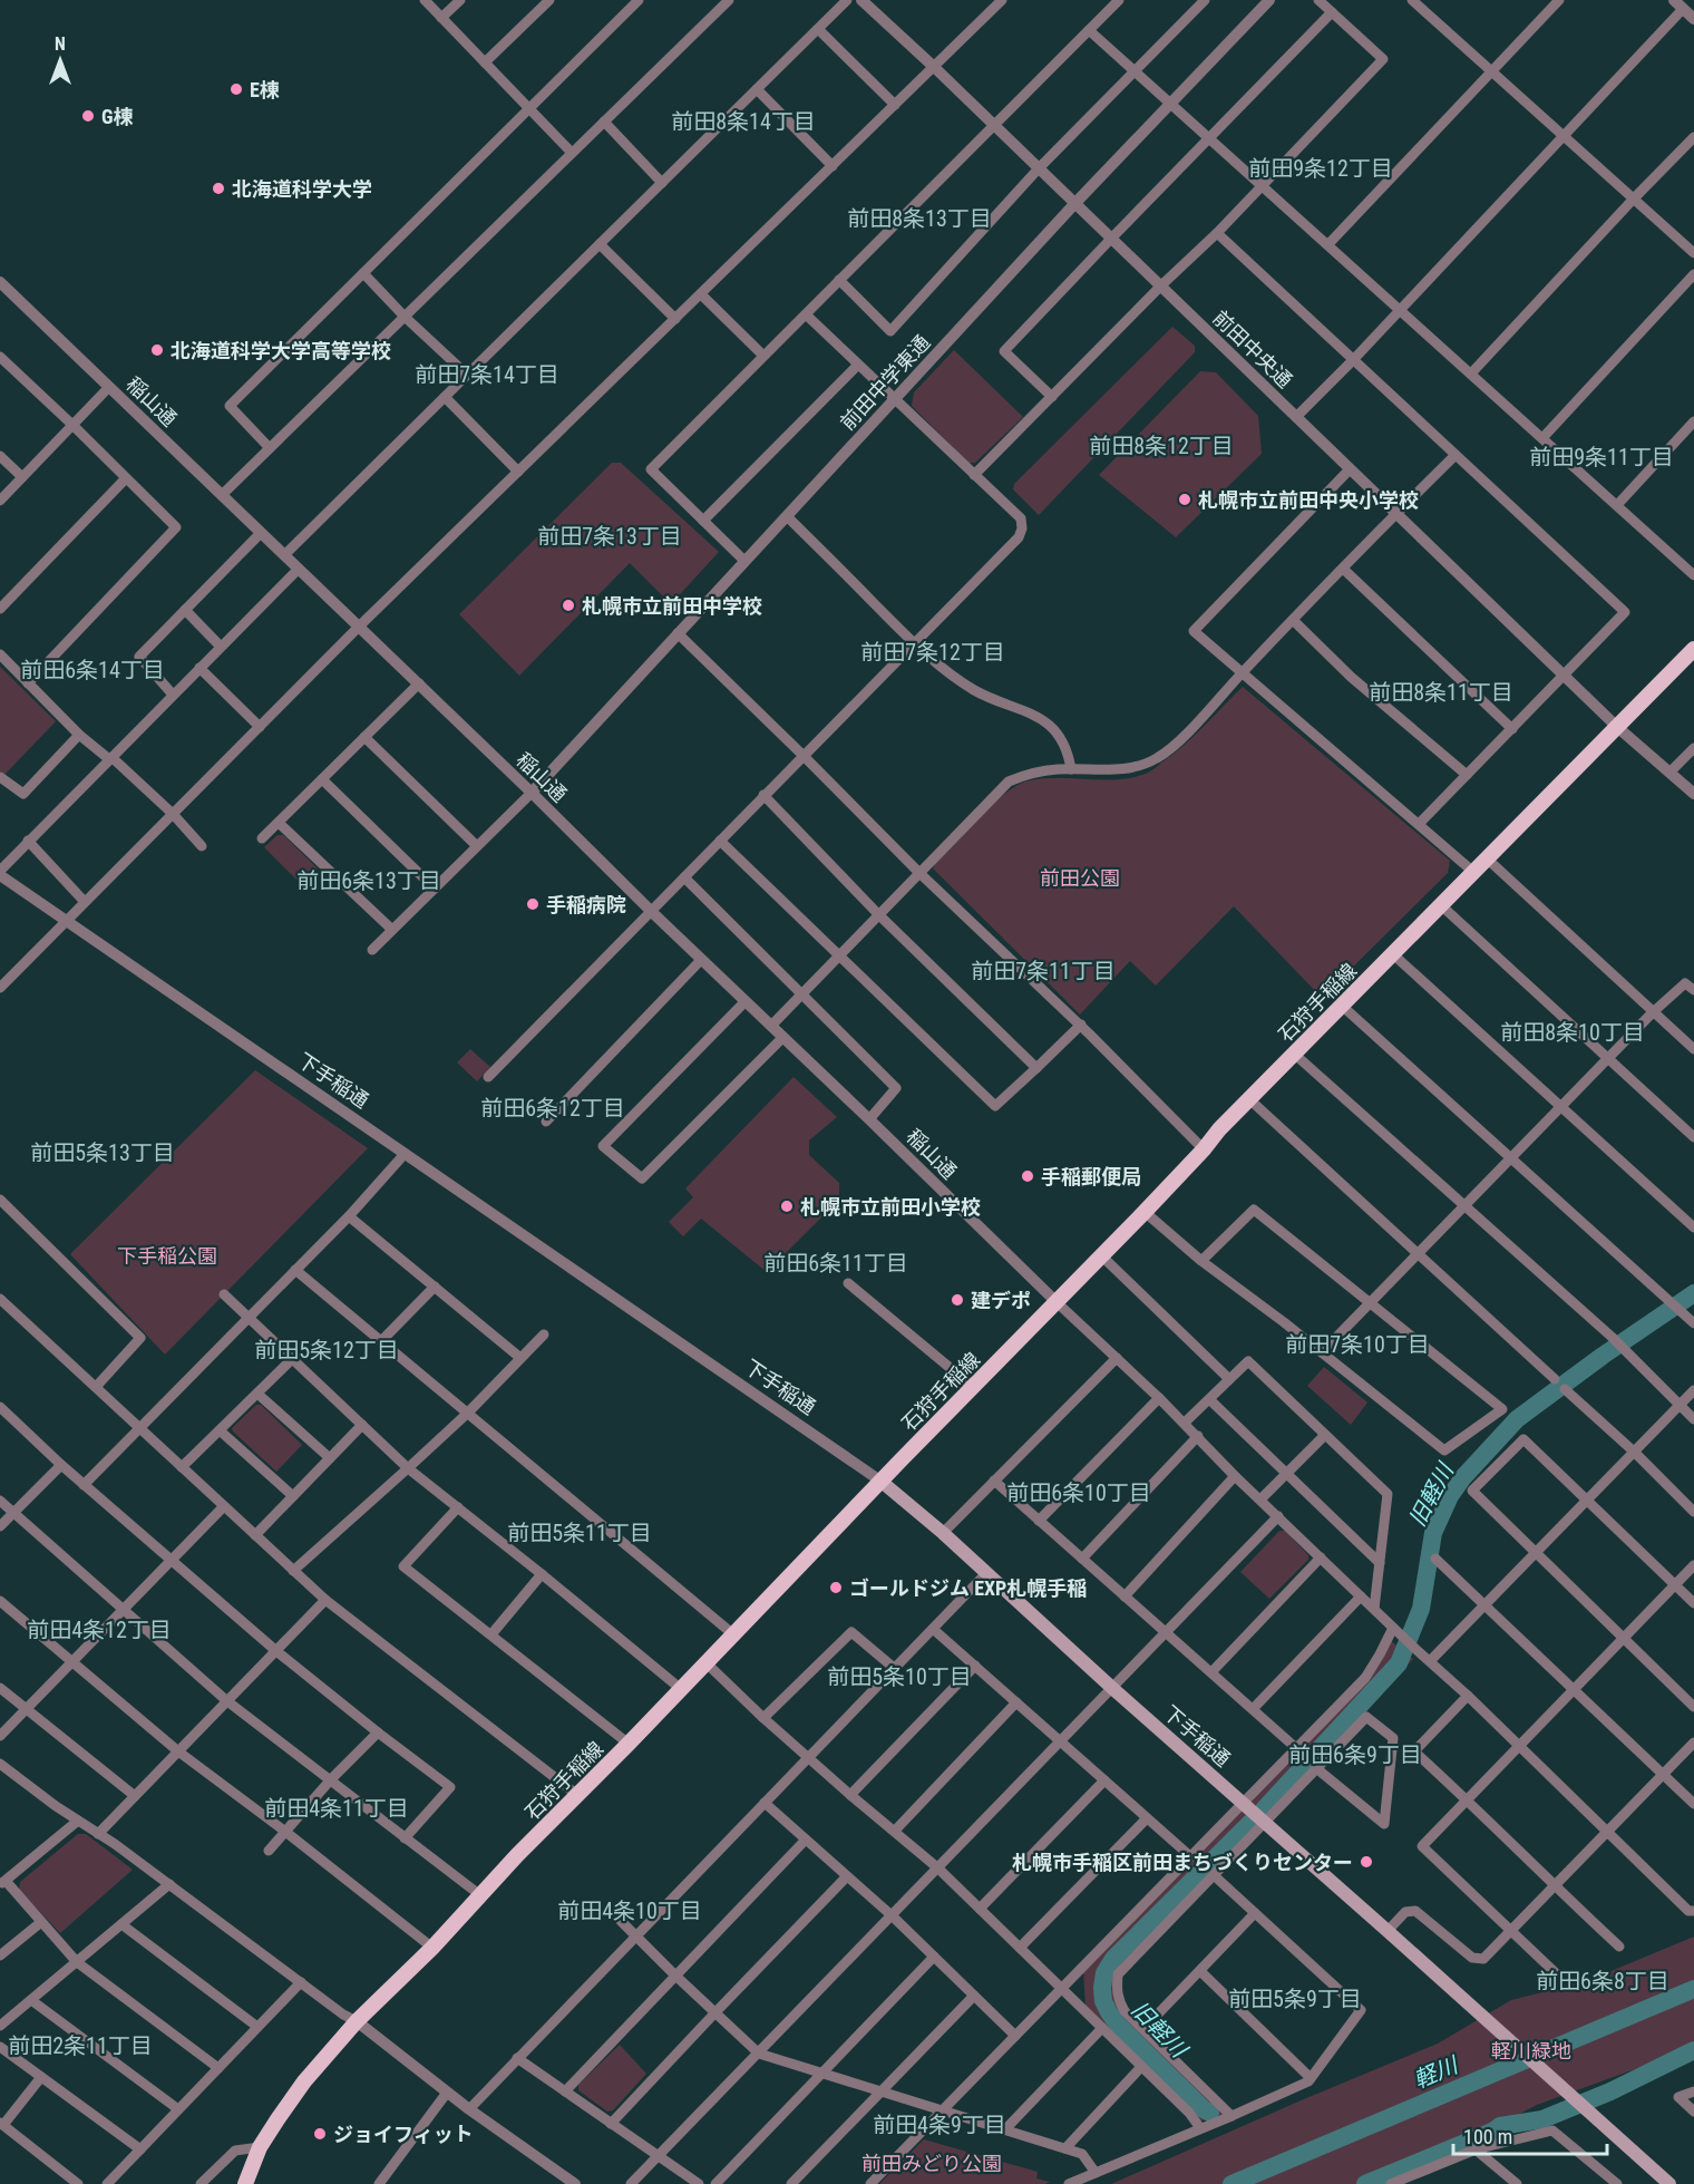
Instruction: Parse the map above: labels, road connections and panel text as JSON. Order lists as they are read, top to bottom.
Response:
{
  "streets": {
    "main road": ["石狩手稲線", "下手稲通"],
    "street": ["前田中央通", "前田中学東通", "稲山通"]
  },
  "crossings": [
    ["前田中央通", "前田中学東通"],
    ["前田中央通", "石狩手稲線"],
    ["前田中学東通", "稲山通"],
    ["稲山通", "石狩手稲線"],
    ["石狩手稲線", "下手稲通"]
  ],
  "districts": [
    "前田8条14丁目",
    "前田9条12丁目",
    "前田8条13丁目",
    "前田7条14丁目",
    "前田8条12丁目",
    "前田9条11丁目",
    "前田7条13丁目",
    "前田7条12丁目",
    "前田6条14丁目",
    "前田8条11丁目",
    "前田6条13丁目",
    "前田7条11丁目",
    "前田8条10丁目",
    "前田6条12丁目",
    "前田5条13丁目",
    "前田6条11丁目",
    "前田7条10丁目",
    "前田5条12丁目",
    "前田6条10丁目",
    "前田5条11丁目",
    "前田4条12丁目",
    "前田5条10丁目",
    "前田6条9丁目",
    "前田4条11丁目",
    "前田4条10丁目",
    "前田6条8丁目",
    "前田5条9丁目",
    "前田2条11丁目",
    "前田4条9丁目"
  ],
  "water": ["旧軽川", "軽川"],
  "parks": [
    "前田公園",
    "下手稲公園",
    "軽川緑地",
    "前田みどり公園"
  ],
  "places": [
    "E棟",
    "G棟",
    "北海道科学大学",
    "北海道科学大学高等学校",
    "札幌市立前田中央小学校",
    "札幌市立前田中学校",
    "手稲病院",
    "手稲郵便局",
    "札幌市立前田小学校",
    "建デポ",
    "ゴールドジム EXP札幌手稲",
    "札幌市手稲区前田まちづくりセンター",
    "ジョイフィット"
  ],
  "scale_bar": "100 m",
  "north": "top"
}
